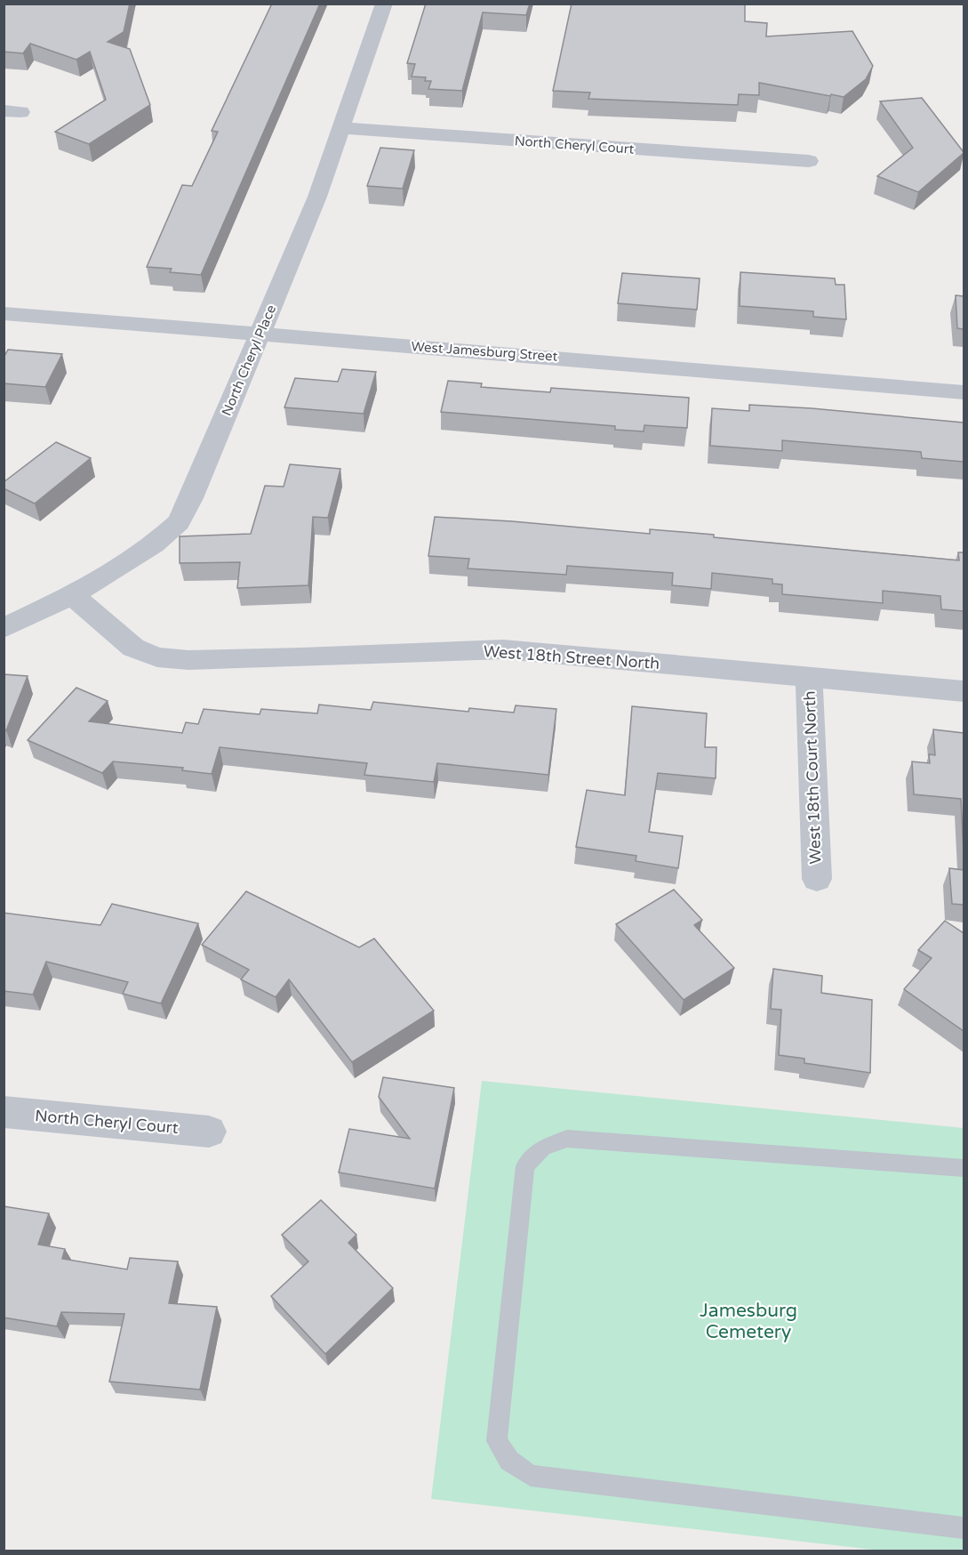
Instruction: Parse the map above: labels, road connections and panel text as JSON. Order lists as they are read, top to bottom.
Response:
{
  "streets": {
    "street": [
      "North Cheryl Court",
      "West Jamesburg Street",
      "North Cheryl Place",
      "West 18th Street North",
      "West 18th Court North"
    ]
  },
  "crossings": [
    ["North Cheryl Court", "North Cheryl Place"],
    ["West Jamesburg Street", "North Cheryl Place"],
    ["North Cheryl Place", "West 18th Street North"],
    ["West 18th Street North", "West 18th Court North"]
  ],
  "parks": ["Jamesburg Cemetery"]
}
